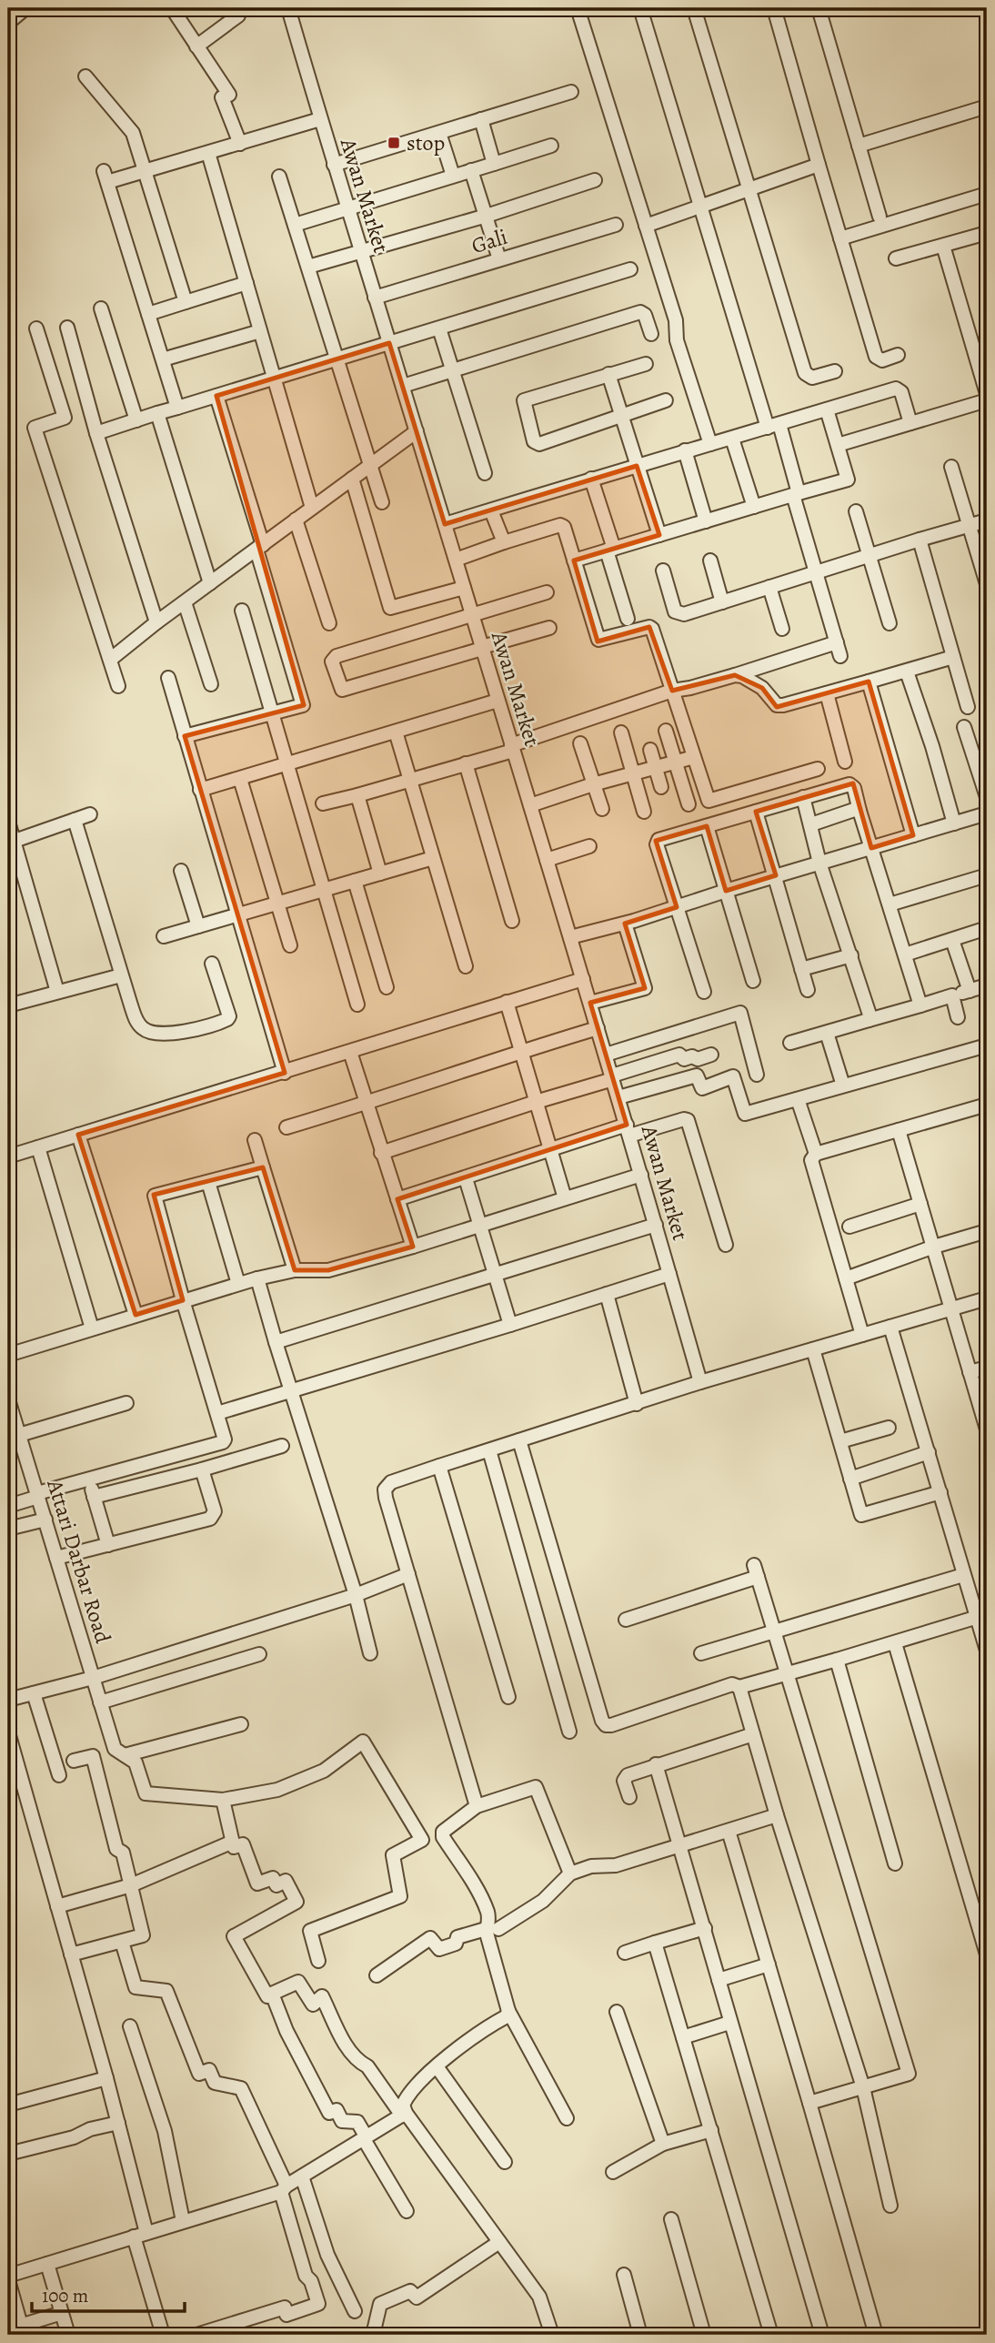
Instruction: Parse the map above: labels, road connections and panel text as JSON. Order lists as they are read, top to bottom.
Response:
{
  "streets": {
    "street": ["Awan Market", "Gali", "Attari Darbar Road"]
  },
  "crossings": [
    ["Awan Market", "Gali"]
  ],
  "places": {
    "transit": ["stop"]
  },
  "scale_bar": "100 m"
}
